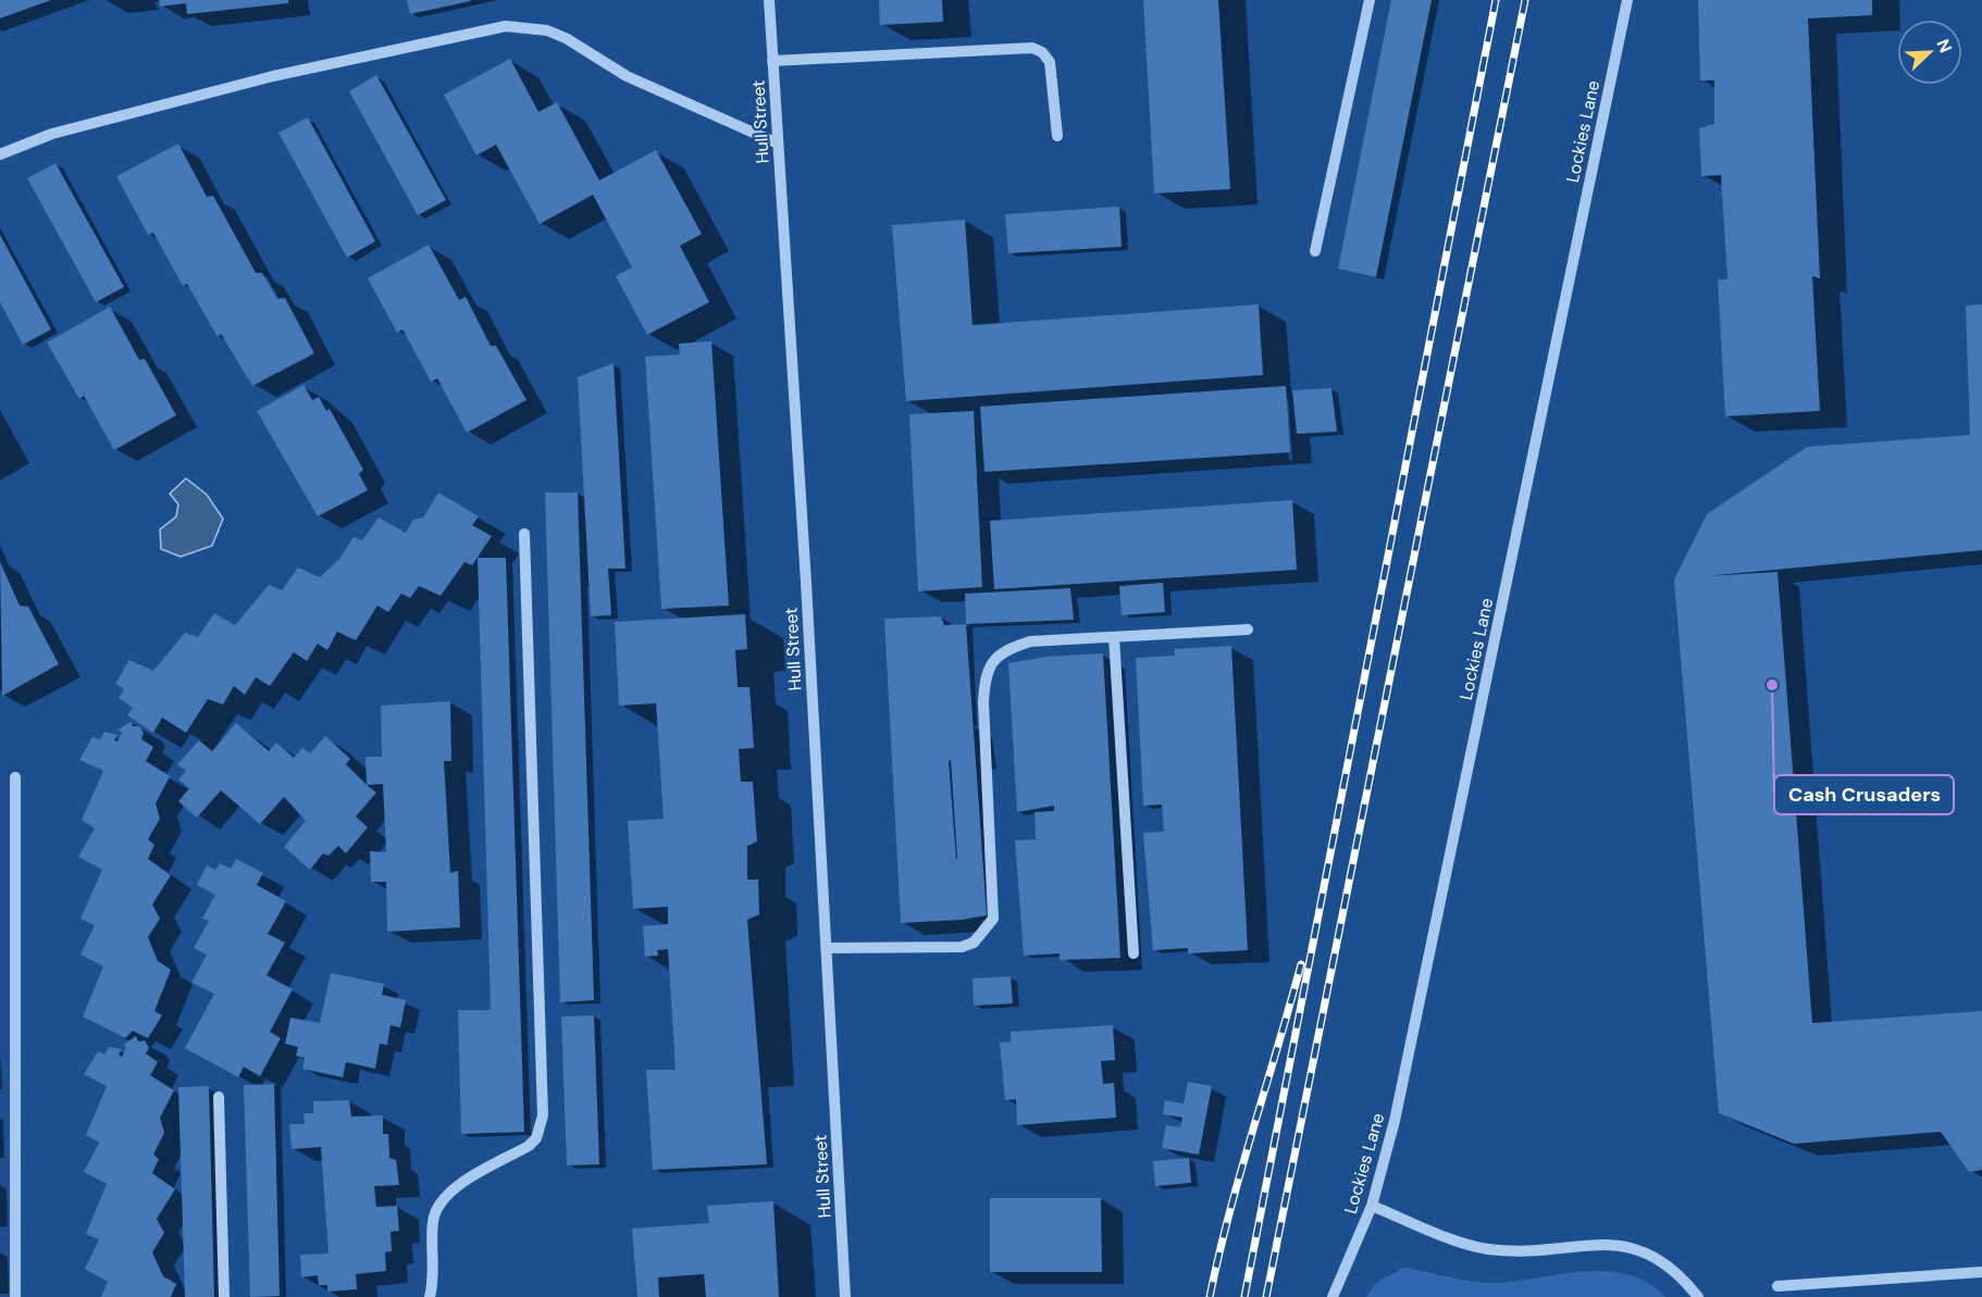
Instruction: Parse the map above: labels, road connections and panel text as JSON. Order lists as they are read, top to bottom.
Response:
{
  "streets": {
    "street": ["Hull Street", "Lockies Lane"]
  },
  "places": ["Cash Crusaders"],
  "north": "top right"
}
